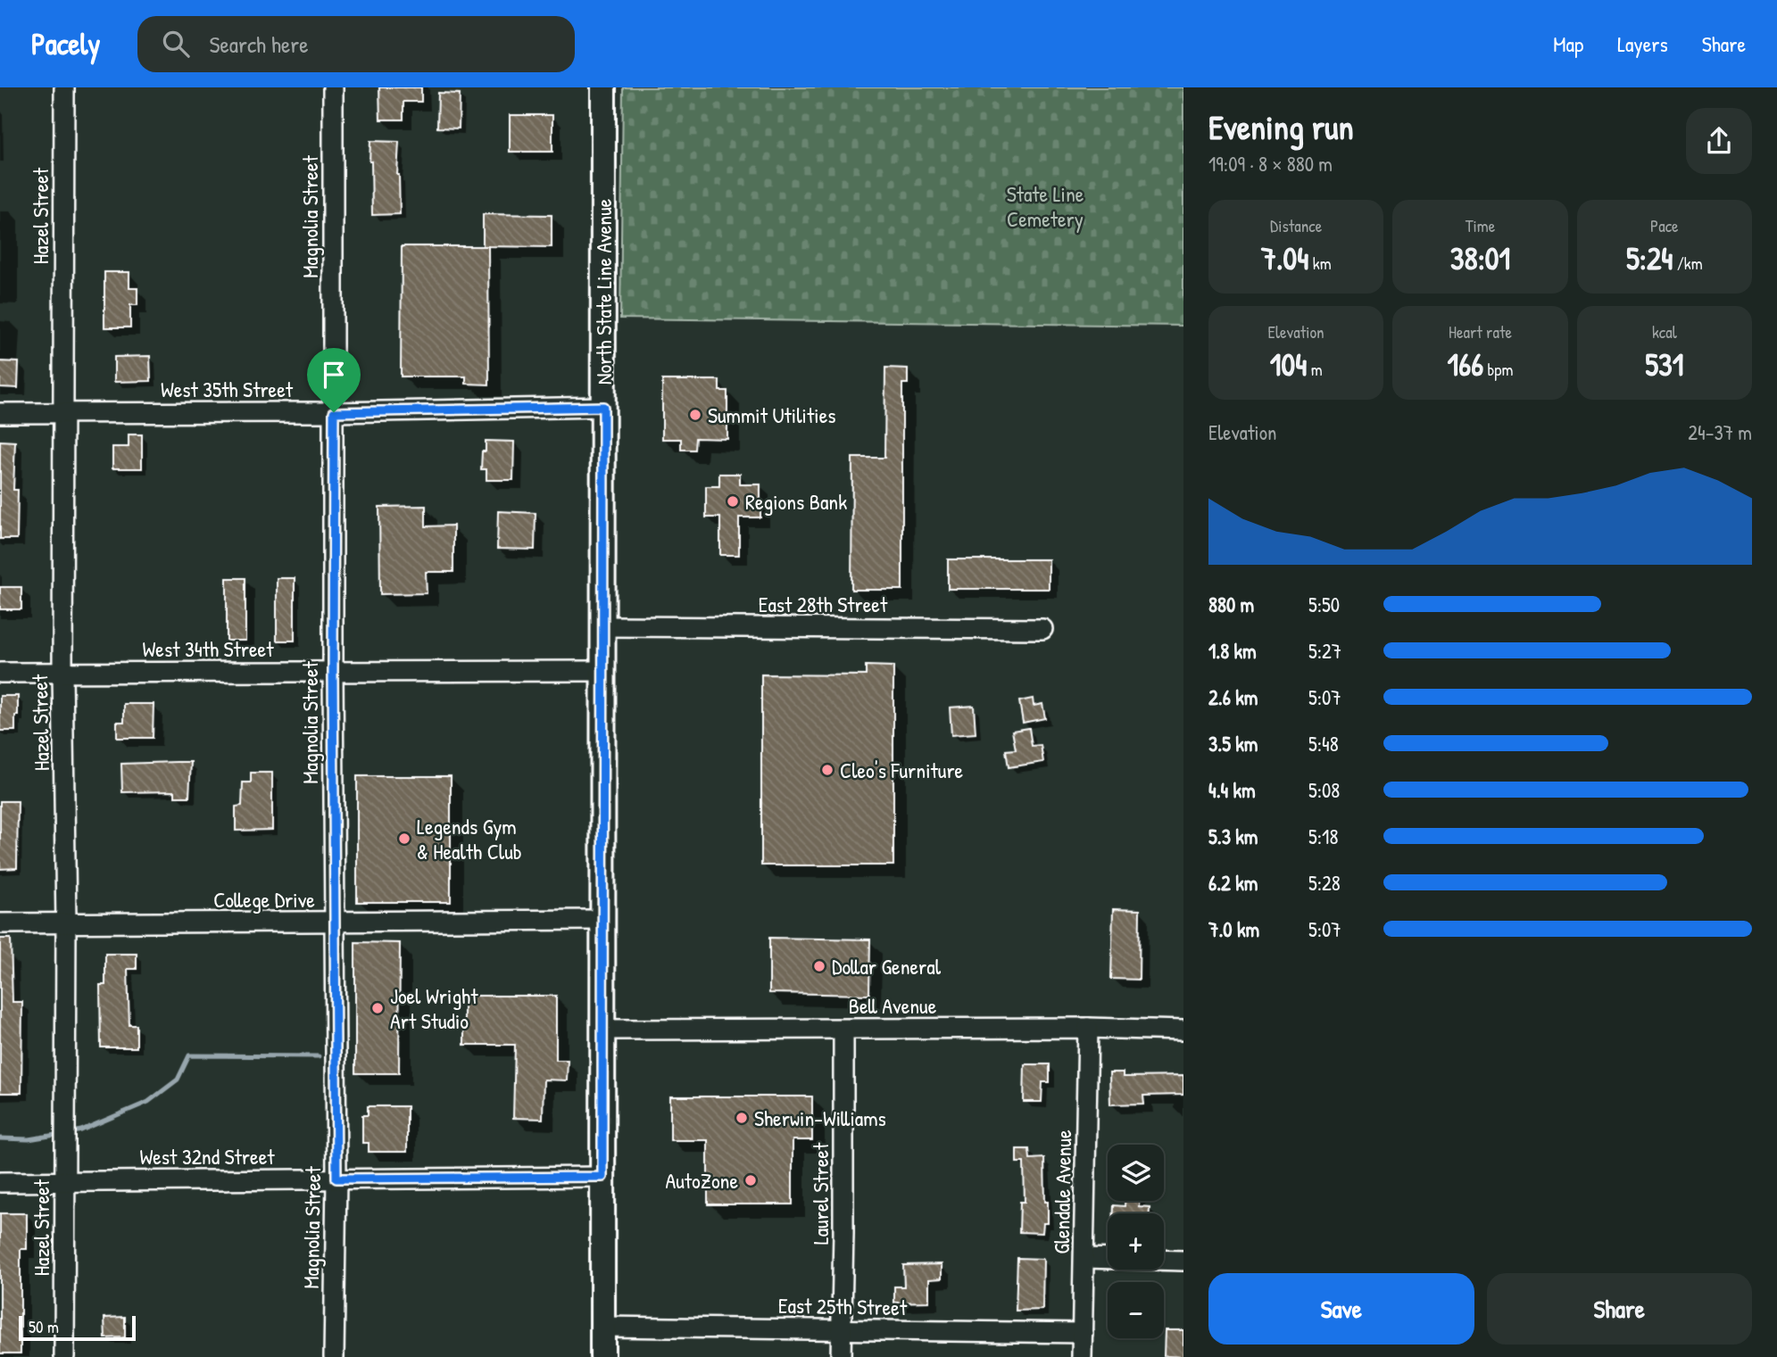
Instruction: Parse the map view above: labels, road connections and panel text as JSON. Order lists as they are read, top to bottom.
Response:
{
  "streets": {
    "main road": ["North State Line Avenue"],
    "street": [
      "Hazel Street",
      "Magnolia Street",
      "West 35th Street",
      "East 28th Street",
      "West 34th Street",
      "College Drive",
      "Bell Avenue",
      "West 32nd Street",
      "Glendale Avenue",
      "Laurel Street",
      "East 25th Street"
    ]
  },
  "crossings": [
    ["Hazel Street", "West 35th Street"],
    ["Hazel Street", "West 34th Street"],
    ["Hazel Street", "College Drive"],
    ["Hazel Street", "West 32nd Street"],
    ["Magnolia Street", "West 35th Street"],
    ["Magnolia Street", "West 34th Street"],
    ["Magnolia Street", "College Drive"],
    ["Magnolia Street", "West 32nd Street"],
    ["North State Line Avenue", "West 35th Street"],
    ["North State Line Avenue", "East 28th Street"],
    ["North State Line Avenue", "West 34th Street"],
    ["North State Line Avenue", "College Drive"],
    ["North State Line Avenue", "Bell Avenue"],
    ["North State Line Avenue", "West 32nd Street"],
    ["North State Line Avenue", "East 25th Street"],
    ["Bell Avenue", "Glendale Avenue"],
    ["Bell Avenue", "Laurel Street"],
    ["Glendale Avenue", "East 25th Street"],
    ["Laurel Street", "East 25th Street"]
  ],
  "parks": ["State Line Cemetery"],
  "places": [
    "Summit Utilities",
    "Regions Bank",
    "Cleo's Furniture",
    "Legends Gym & Health Club",
    "Dollar General",
    "Joel Wright Art Studio",
    "Sherwin-Williams",
    "AutoZone"
  ],
  "scale_bar": "50 m",
  "page": {
    "header": "Pacely",
    "search": "Search here",
    "nav": ["Map", "Layers", "Share"],
    "heading": ["Evening run", "19:09 · 8 × 880 m"],
    "stats": [
      ["Distance", "7.04 km"],
      ["Time", "38:01"],
      ["Pace", "5:24 /km"],
      ["Elevation", "104 m"],
      ["Heart rate", "166 bpm"],
      ["kcal", "531"]
    ],
    "chart": ["Elevation", "24–37 m"],
    "list": [
      {
        "name": "880 m",
        "note": "5:50"
      },
      {
        "name": "1.8 km",
        "note": "5:27"
      },
      {
        "name": "2.6 km",
        "note": "5:07"
      },
      {
        "name": "3.5 km",
        "note": "5:48"
      },
      {
        "name": "4.4 km",
        "note": "5:08"
      },
      {
        "name": "5.3 km",
        "note": "5:18"
      },
      {
        "name": "6.2 km",
        "note": "5:28"
      },
      {
        "name": "7.0 km",
        "note": "5:07"
      }
    ],
    "map_buttons": ["+", "−"],
    "buttons": ["Save", "Share"],
    "scale": "50 m"
  }
}
